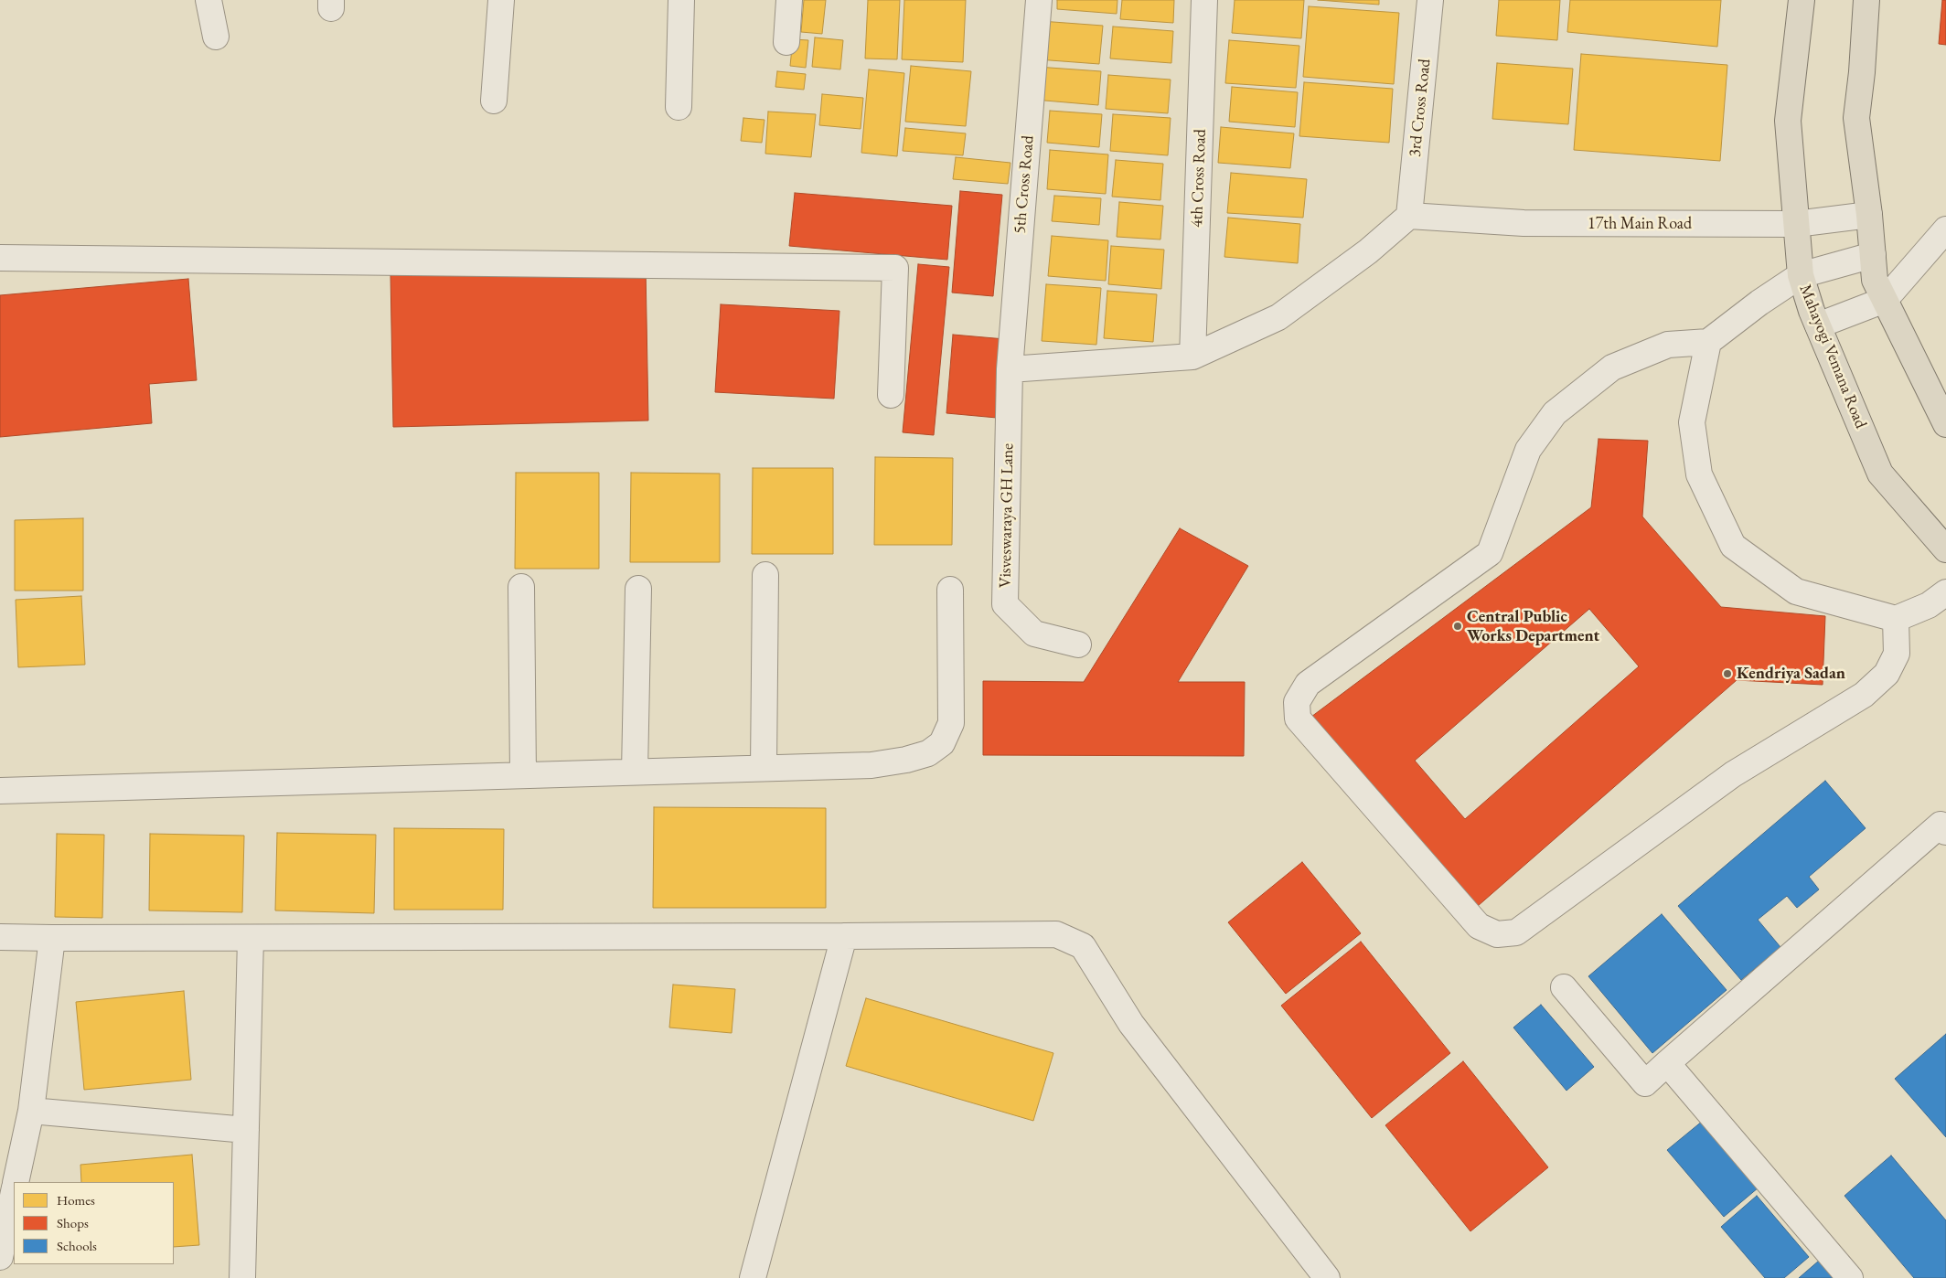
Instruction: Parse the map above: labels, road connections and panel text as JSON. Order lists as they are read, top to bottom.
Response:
{
  "streets": {
    "main road": ["Mahayogi Vemana Road"],
    "street": [
      "3rd Cross Road",
      "4th Cross Road",
      "5th Cross Road",
      "17th Main Road",
      "Visveswaraya GH Lane"
    ]
  },
  "crossings": [
    ["3rd Cross Road", "17th Main Road"],
    ["5th Cross Road", "Visveswaraya GH Lane"],
    ["17th Main Road", "Mahayogi Vemana Road"]
  ],
  "places": ["Central Public Works Department", "Kendriya Sadan"],
  "legend": ["Homes", "Shops", "Schools"]
}
